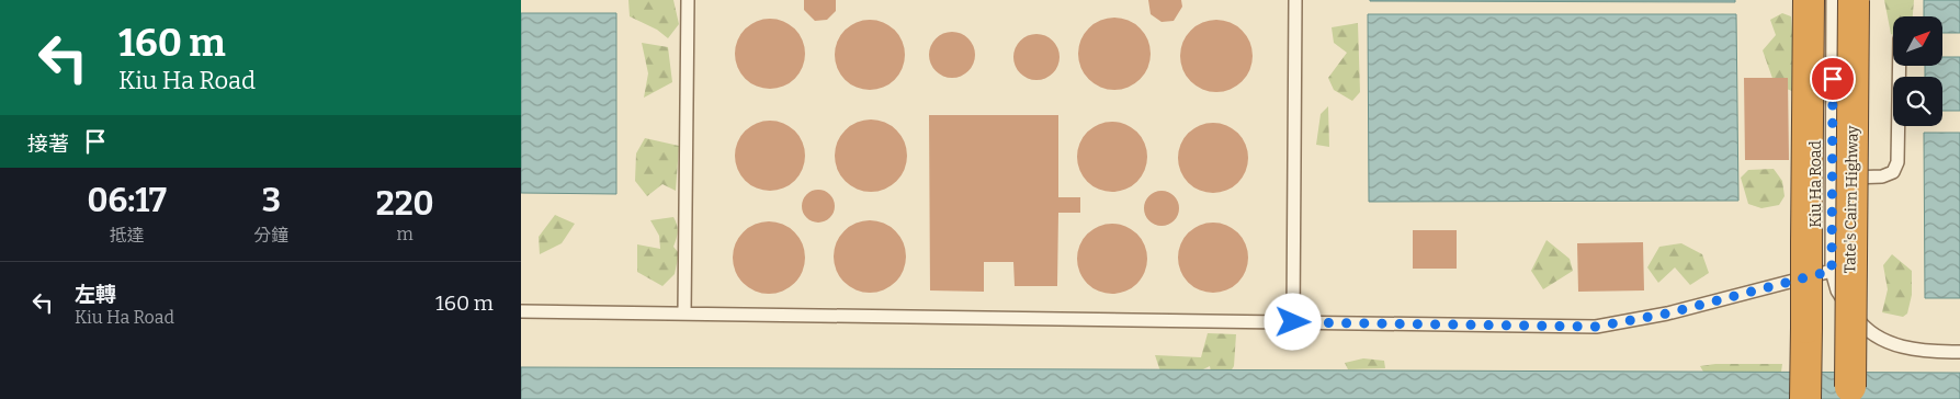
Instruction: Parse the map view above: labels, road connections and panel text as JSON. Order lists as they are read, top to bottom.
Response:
{
  "streets": {
    "highway": ["Tate's Cairn Highway"],
    "lane": ["Kiu Ha Road"]
  },
  "north": "top right",
  "page": {
    "turn": ["160 m", "Kiu Ha Road"],
    "then": "接著",
    "eta": [
      "06:17",
      "抵達",
      "3",
      "分鐘",
      "220",
      "m"
    ],
    "list": [
      {
        "name": "左轉",
        "note": "Kiu Ha Road",
        "value": "160 m"
      }
    ]
  }
}
